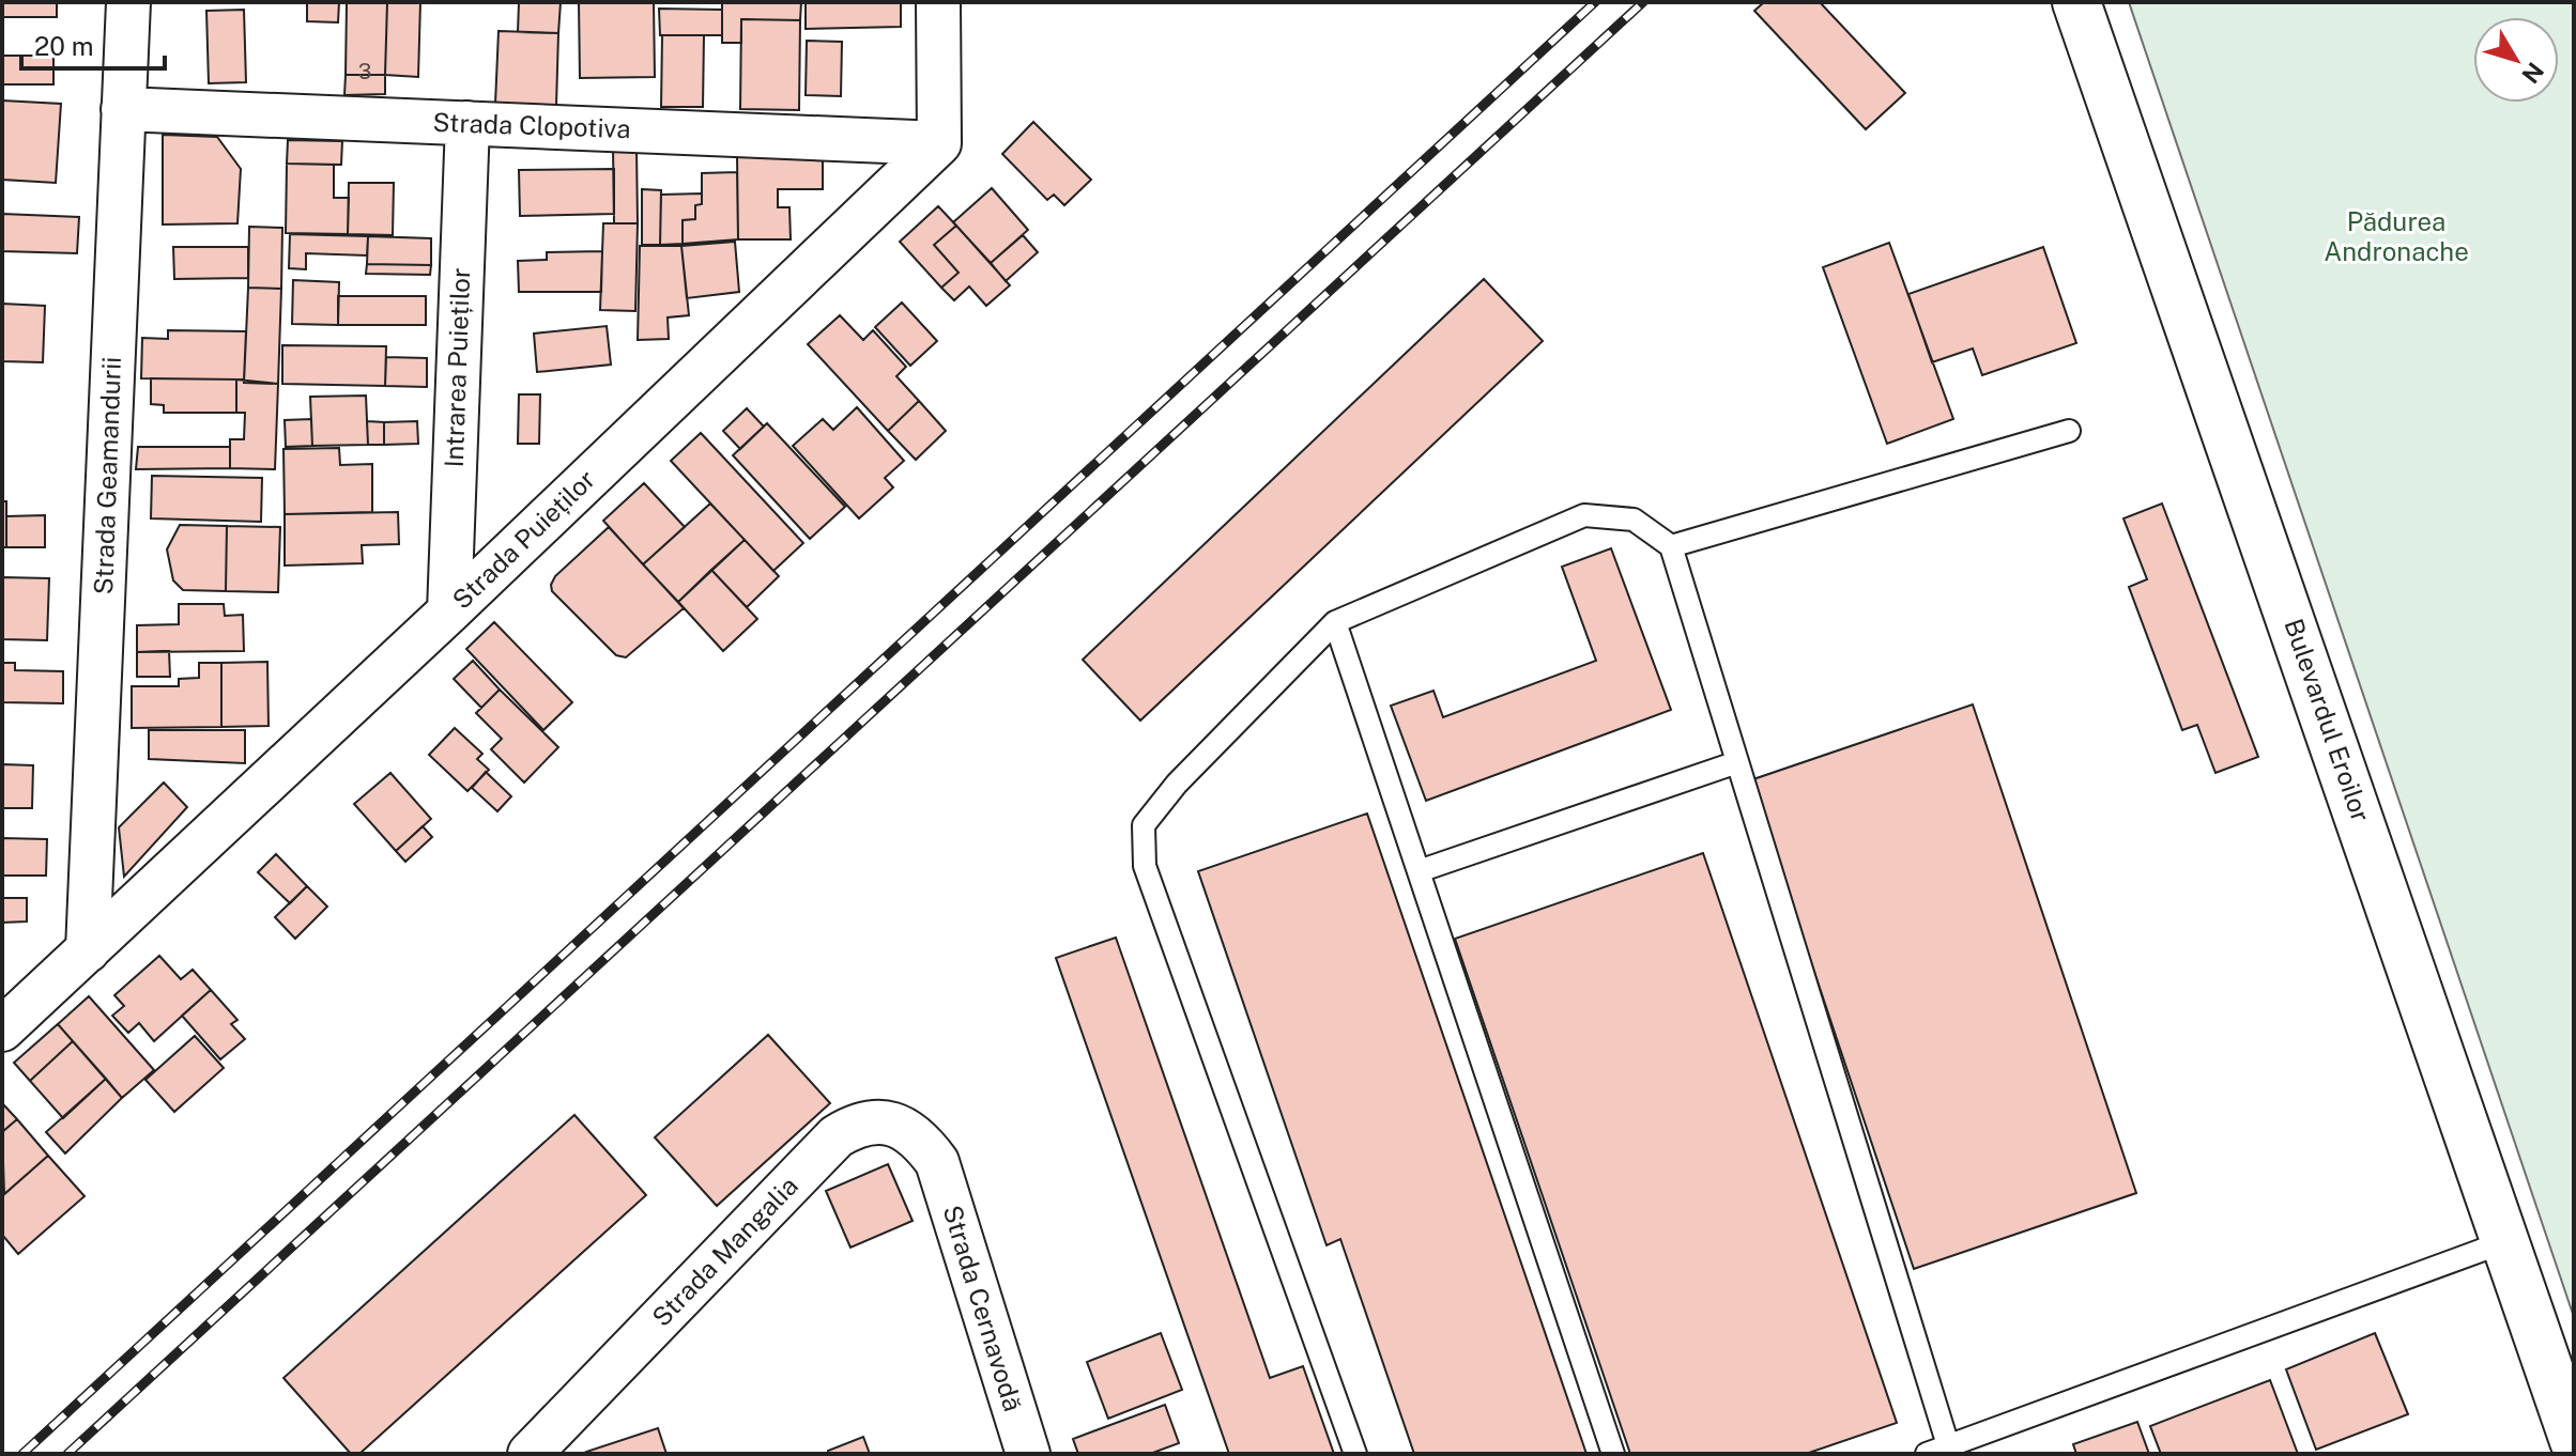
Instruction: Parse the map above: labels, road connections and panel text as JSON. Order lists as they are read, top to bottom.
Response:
{
  "streets": {
    "main road": ["Bulevardul Eroilor"],
    "street": [
      "Strada Clopotiva",
      "Intrarea Puieților",
      "Strada Geamandurii",
      "Strada Puieților",
      "Strada Mangalia",
      "Strada Cernavodă"
    ]
  },
  "crossings": [
    ["Strada Clopotiva", "Intrarea Puieților"],
    ["Strada Clopotiva", "Strada Geamandurii"],
    ["Strada Clopotiva", "Strada Puieților"],
    ["Intrarea Puieților", "Strada Puieților"],
    ["Strada Geamandurii", "Strada Puieților"],
    ["Strada Mangalia", "Strada Cernavodă"]
  ],
  "parks": ["Pădurea Andronache"],
  "house_numbers": ["3"],
  "scale_bar": "20 m",
  "north": "bottom right"
}
